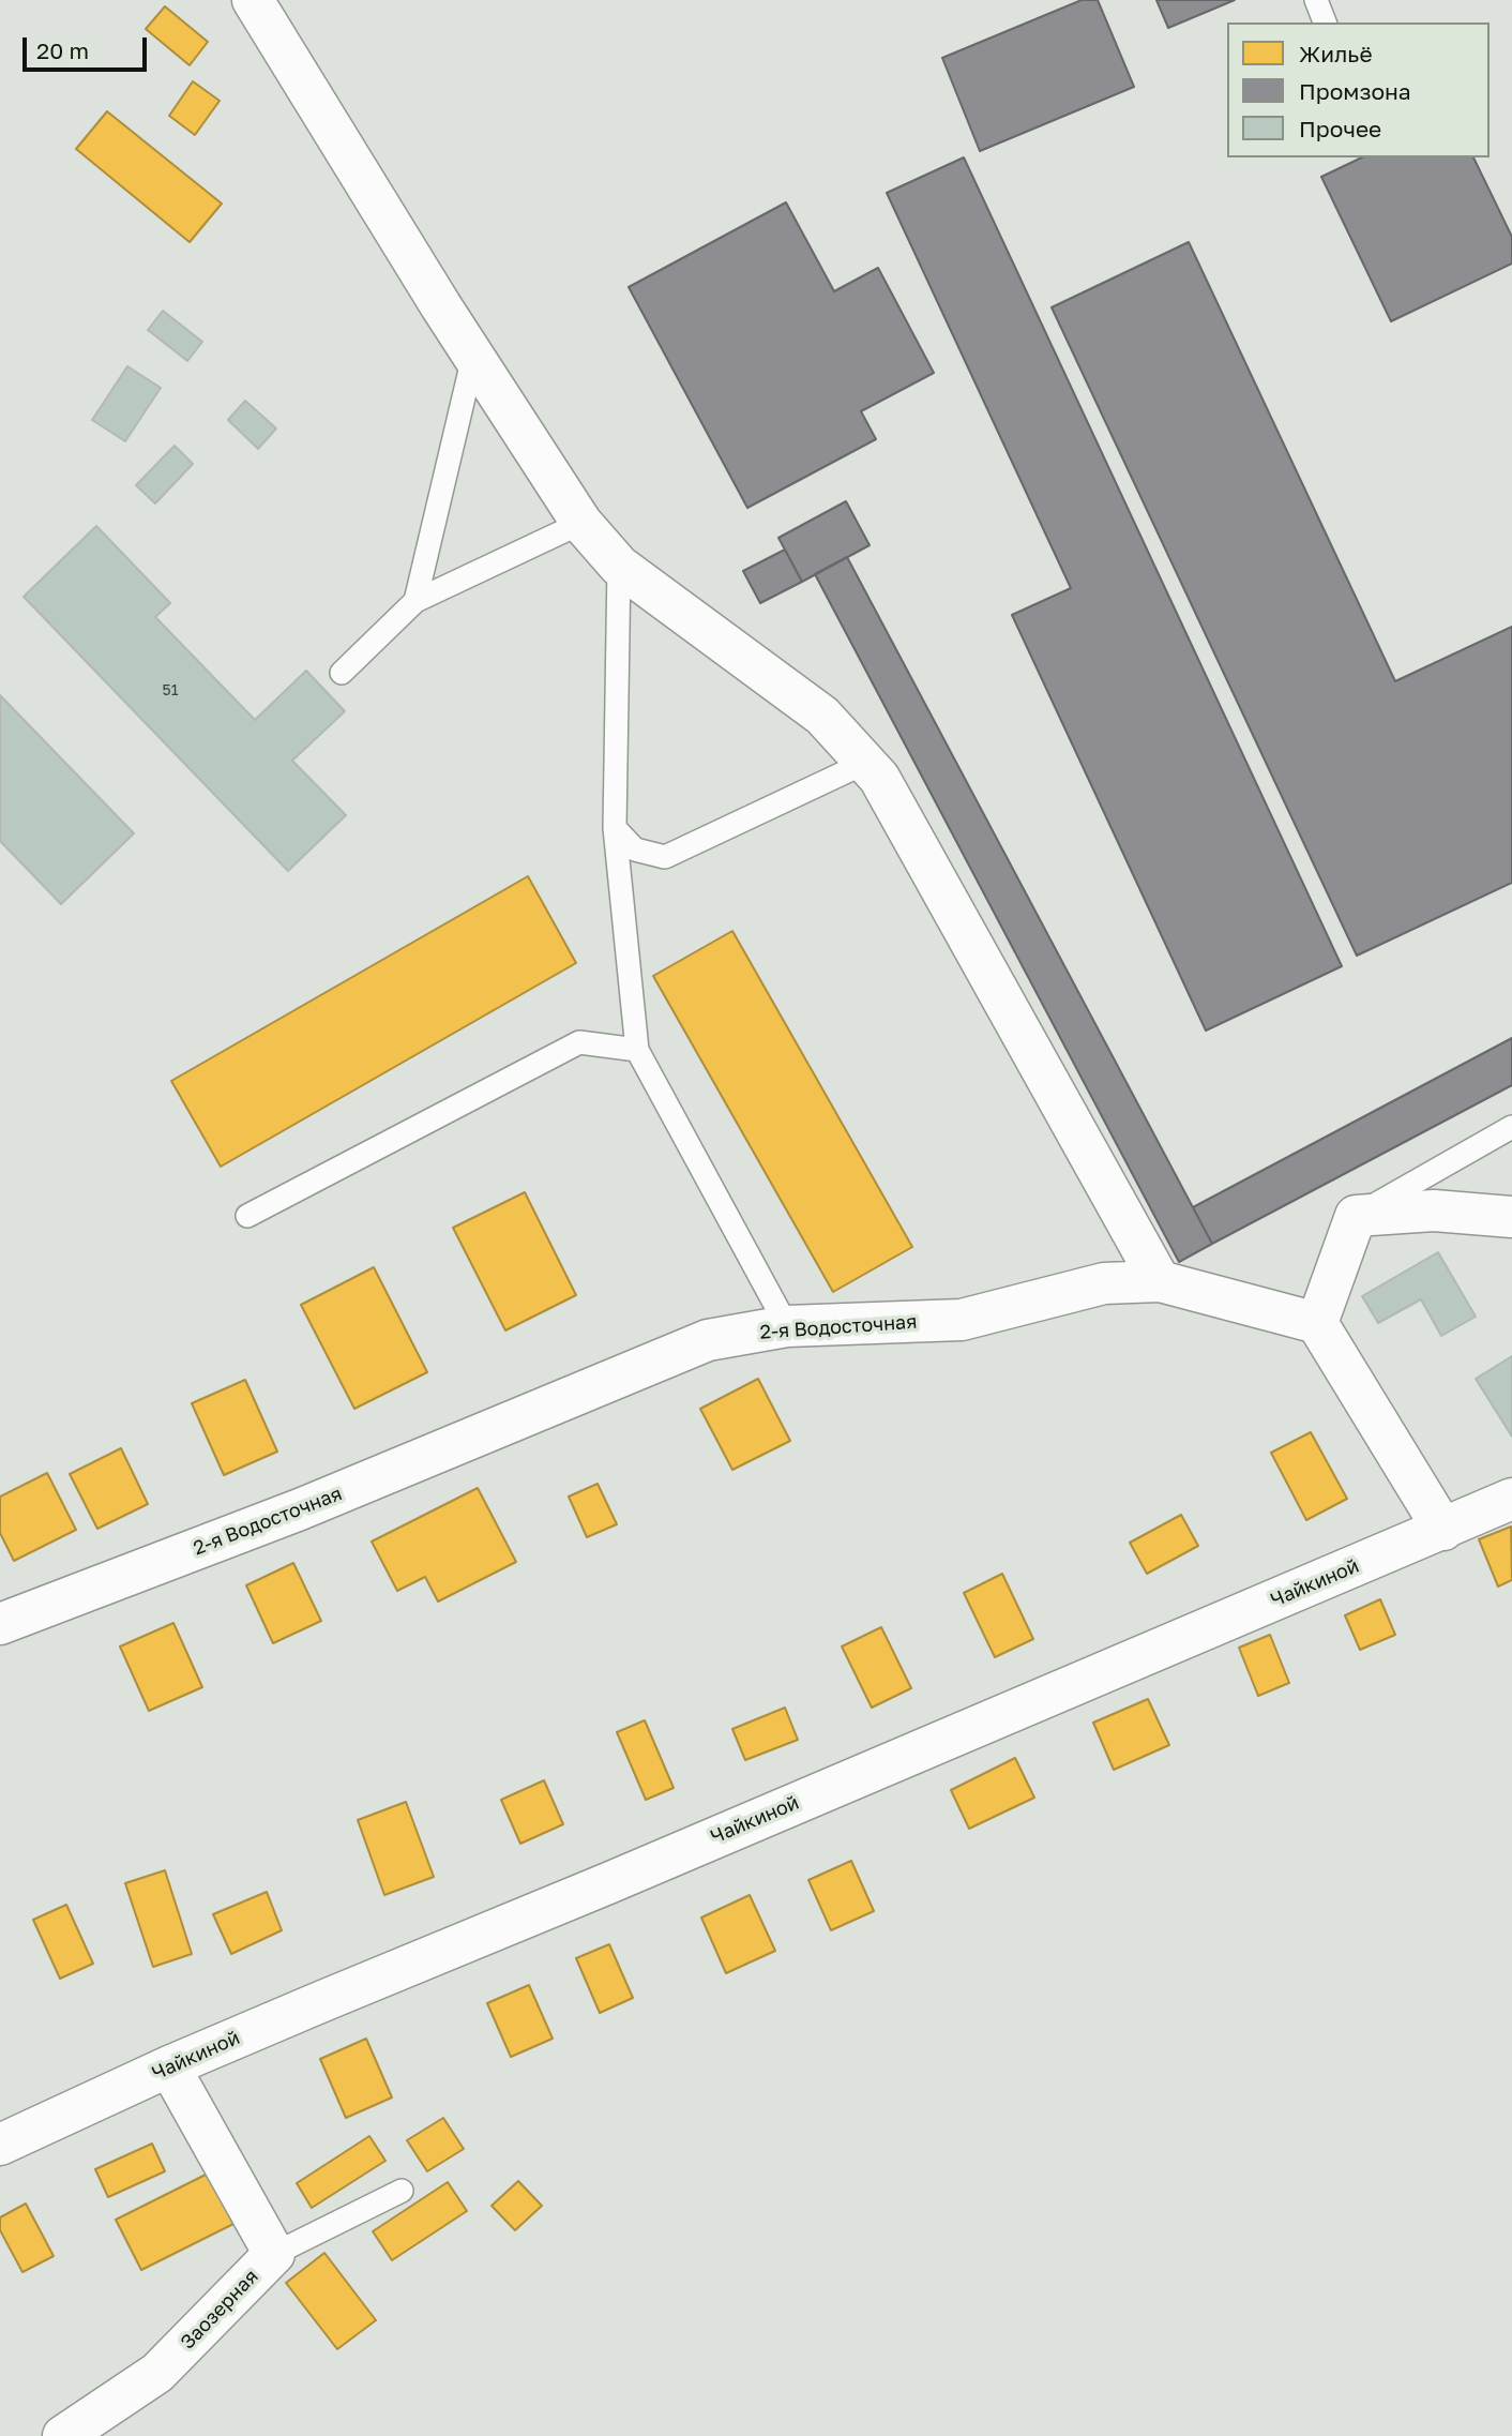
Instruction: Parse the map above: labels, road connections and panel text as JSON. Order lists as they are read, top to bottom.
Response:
{
  "streets": {
    "street": ["2-я Водосточная", "Чайкиной", "Заозерная"]
  },
  "crossings": [
    ["Чайкиной", "Заозерная"]
  ],
  "house_numbers": ["51"],
  "legend": ["Жильё", "Промзона", "Прочее"],
  "scale_bar": "20 m"
}
